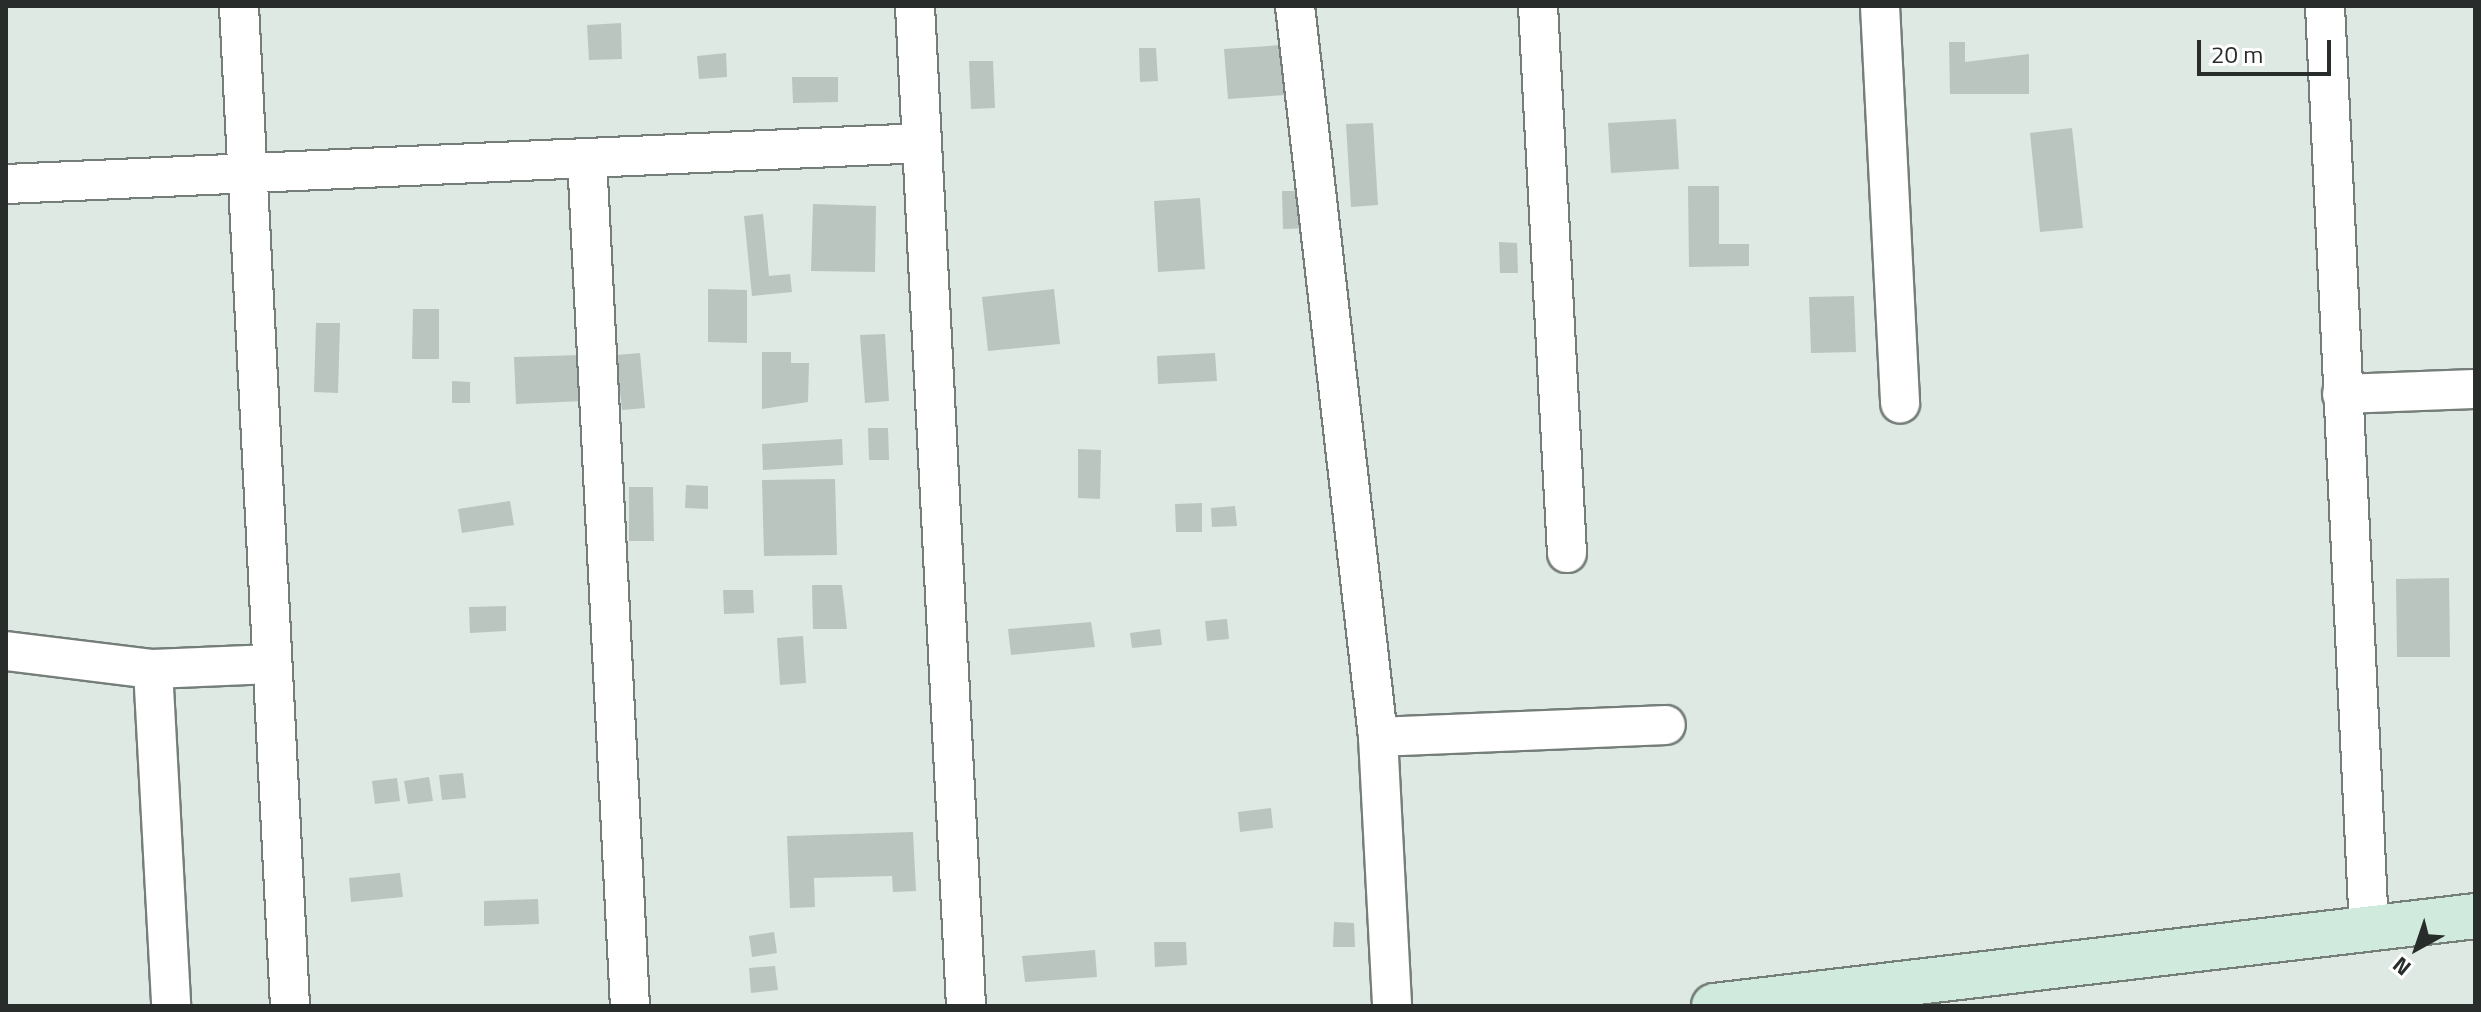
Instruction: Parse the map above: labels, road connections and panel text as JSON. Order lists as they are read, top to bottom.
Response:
{
  "scale_bar": "20 m",
  "north": "bottom left"
}
